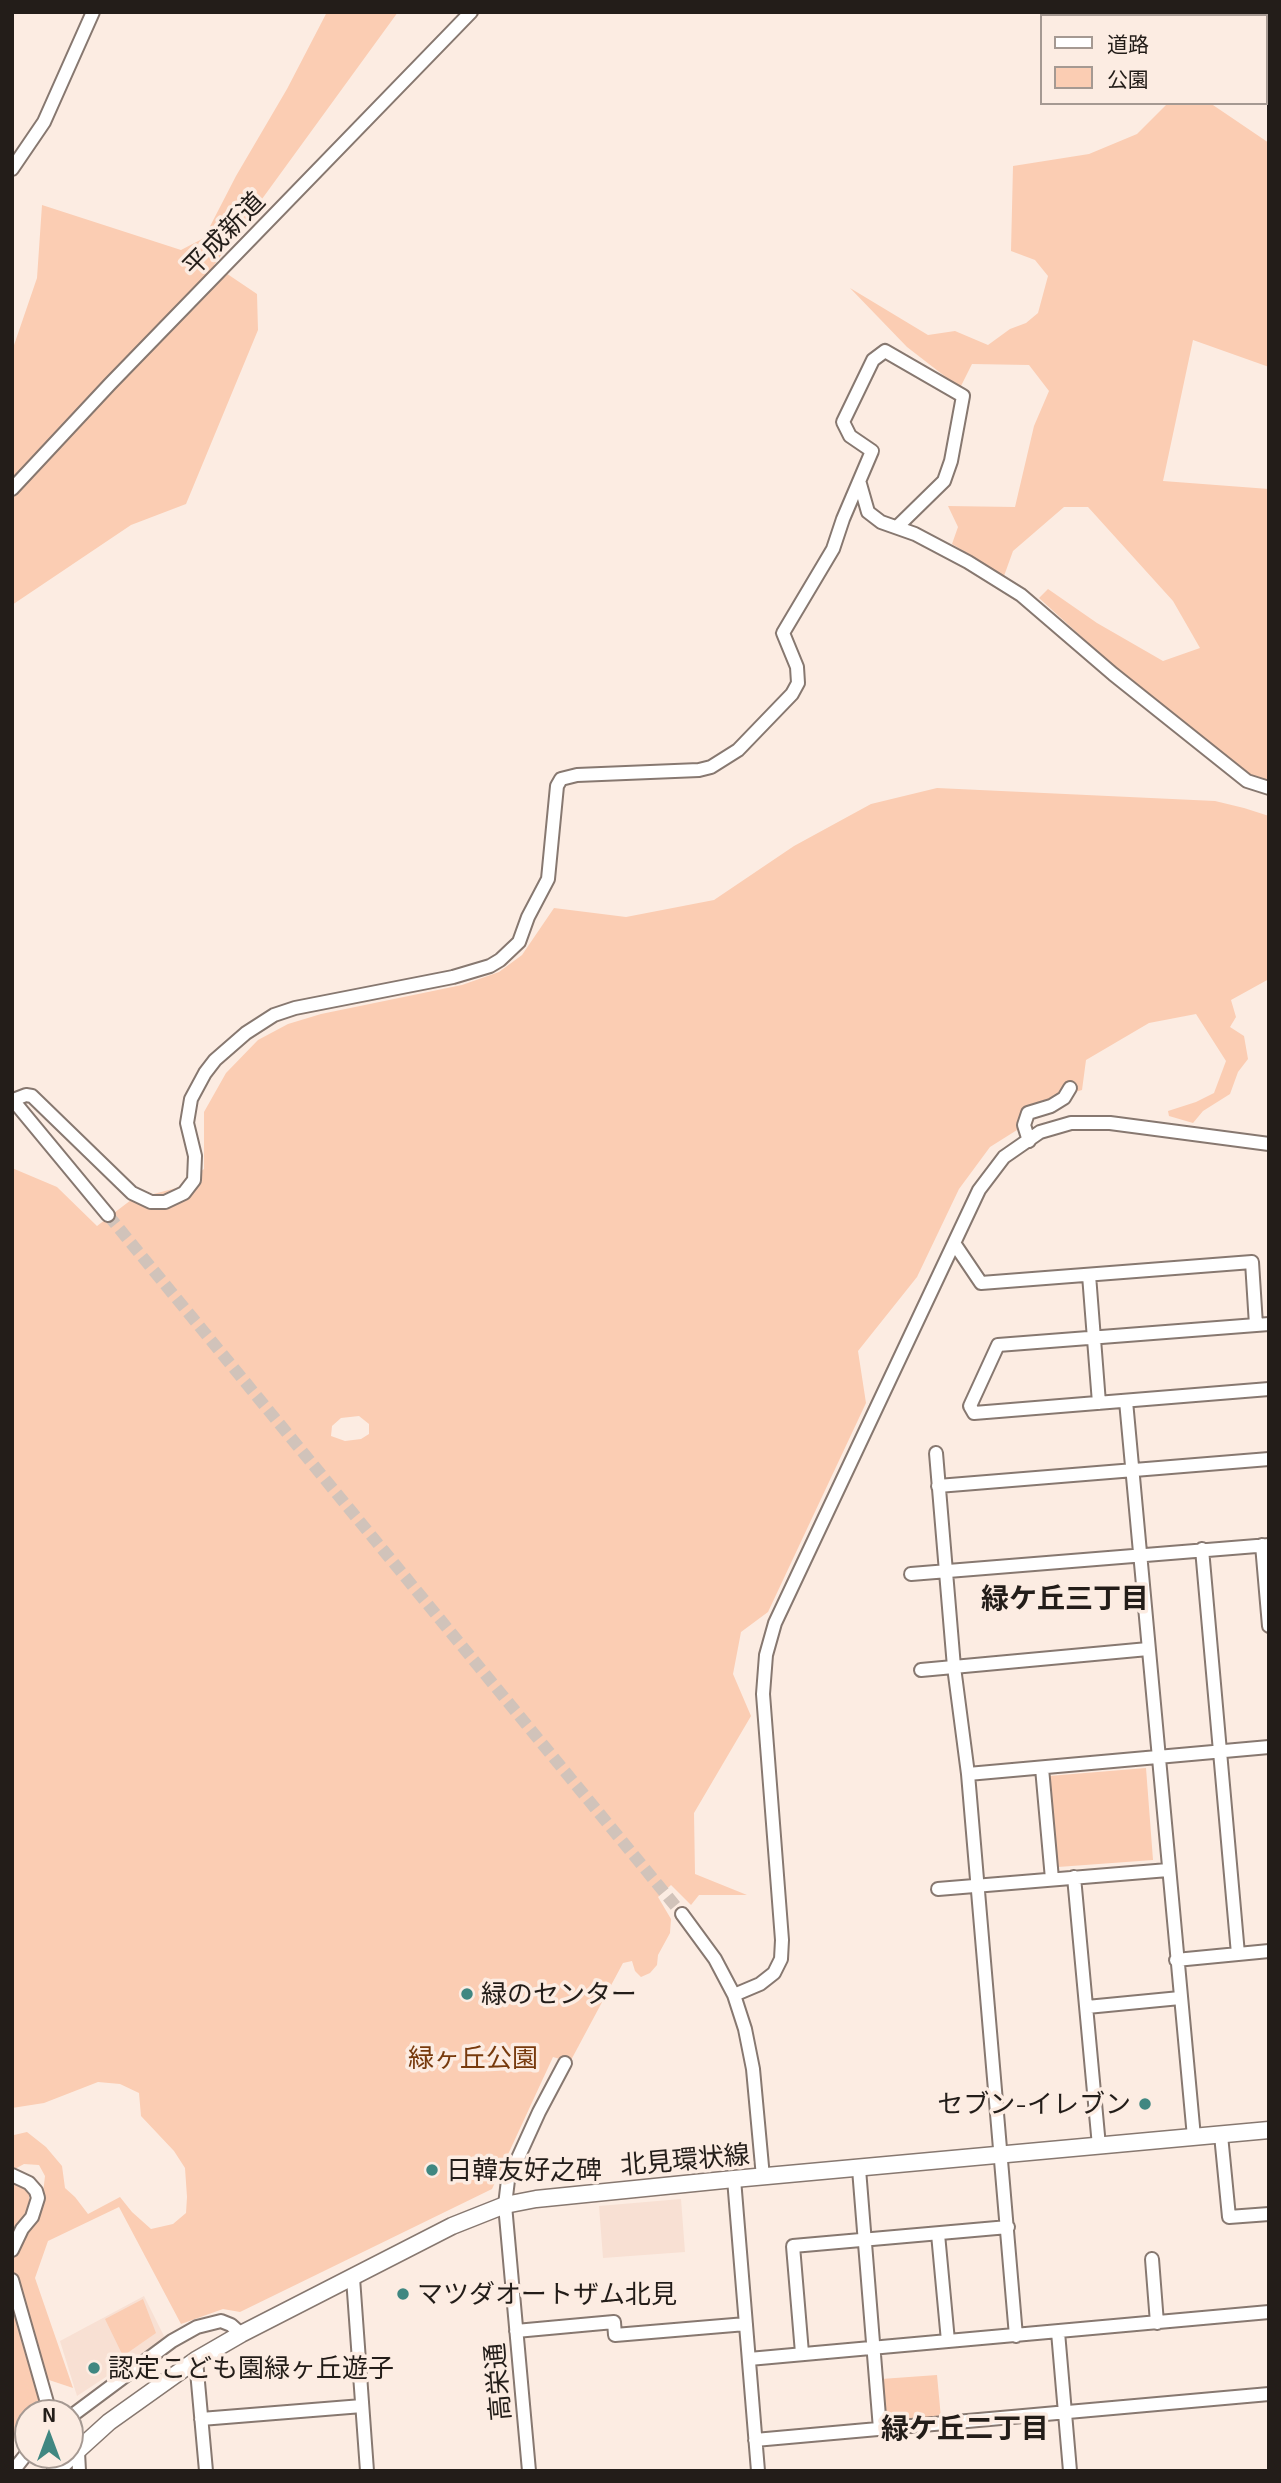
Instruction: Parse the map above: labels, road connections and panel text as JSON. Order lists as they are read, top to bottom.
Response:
{
  "streets": {
    "main road": ["北見環状線"],
    "street": ["平成新道", "高栄通"]
  },
  "crossings": [
    ["北見環状線", "高栄通"]
  ],
  "districts": ["緑ケ丘三丁目", "緑ケ丘二丁目"],
  "parks": ["緑ヶ丘公園"],
  "places": [
    "緑のセンター",
    "セブン-イレブン",
    "日韓友好之碑",
    "マツダオートザム北見",
    "認定こども園緑ヶ丘遊子"
  ],
  "legend": ["道路", "公園"],
  "north": "top"
}
